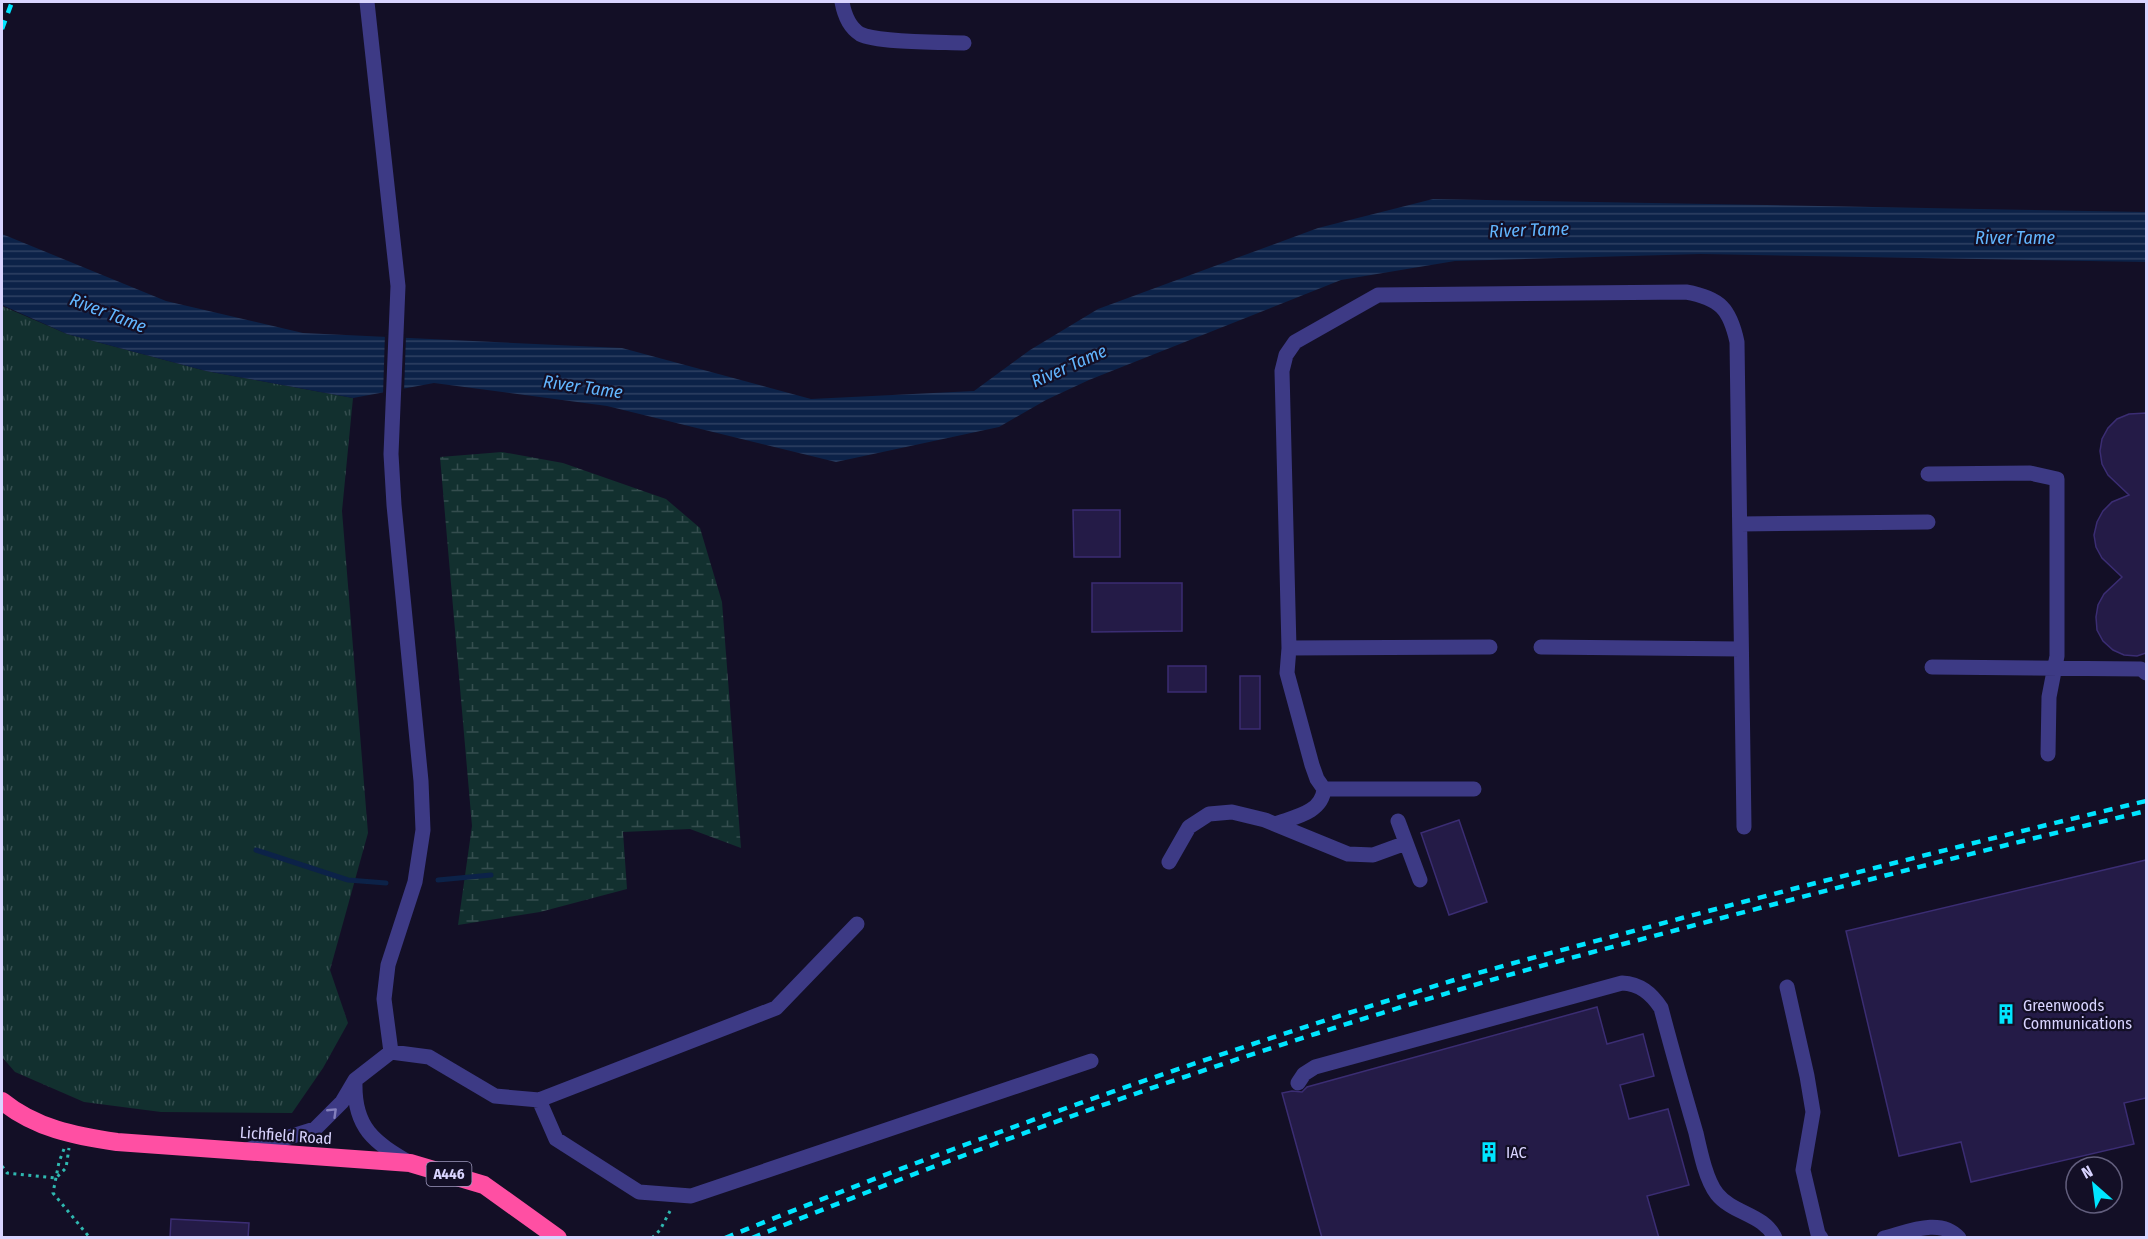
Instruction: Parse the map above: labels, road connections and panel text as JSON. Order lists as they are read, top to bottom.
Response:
{
  "streets": {
    "highway": ["Lichfield Road", "A446"]
  },
  "water": ["River Tame"],
  "places": {
    "building": ["Greenwoods Communications", "IAC"]
  },
  "north": "top left"
}
